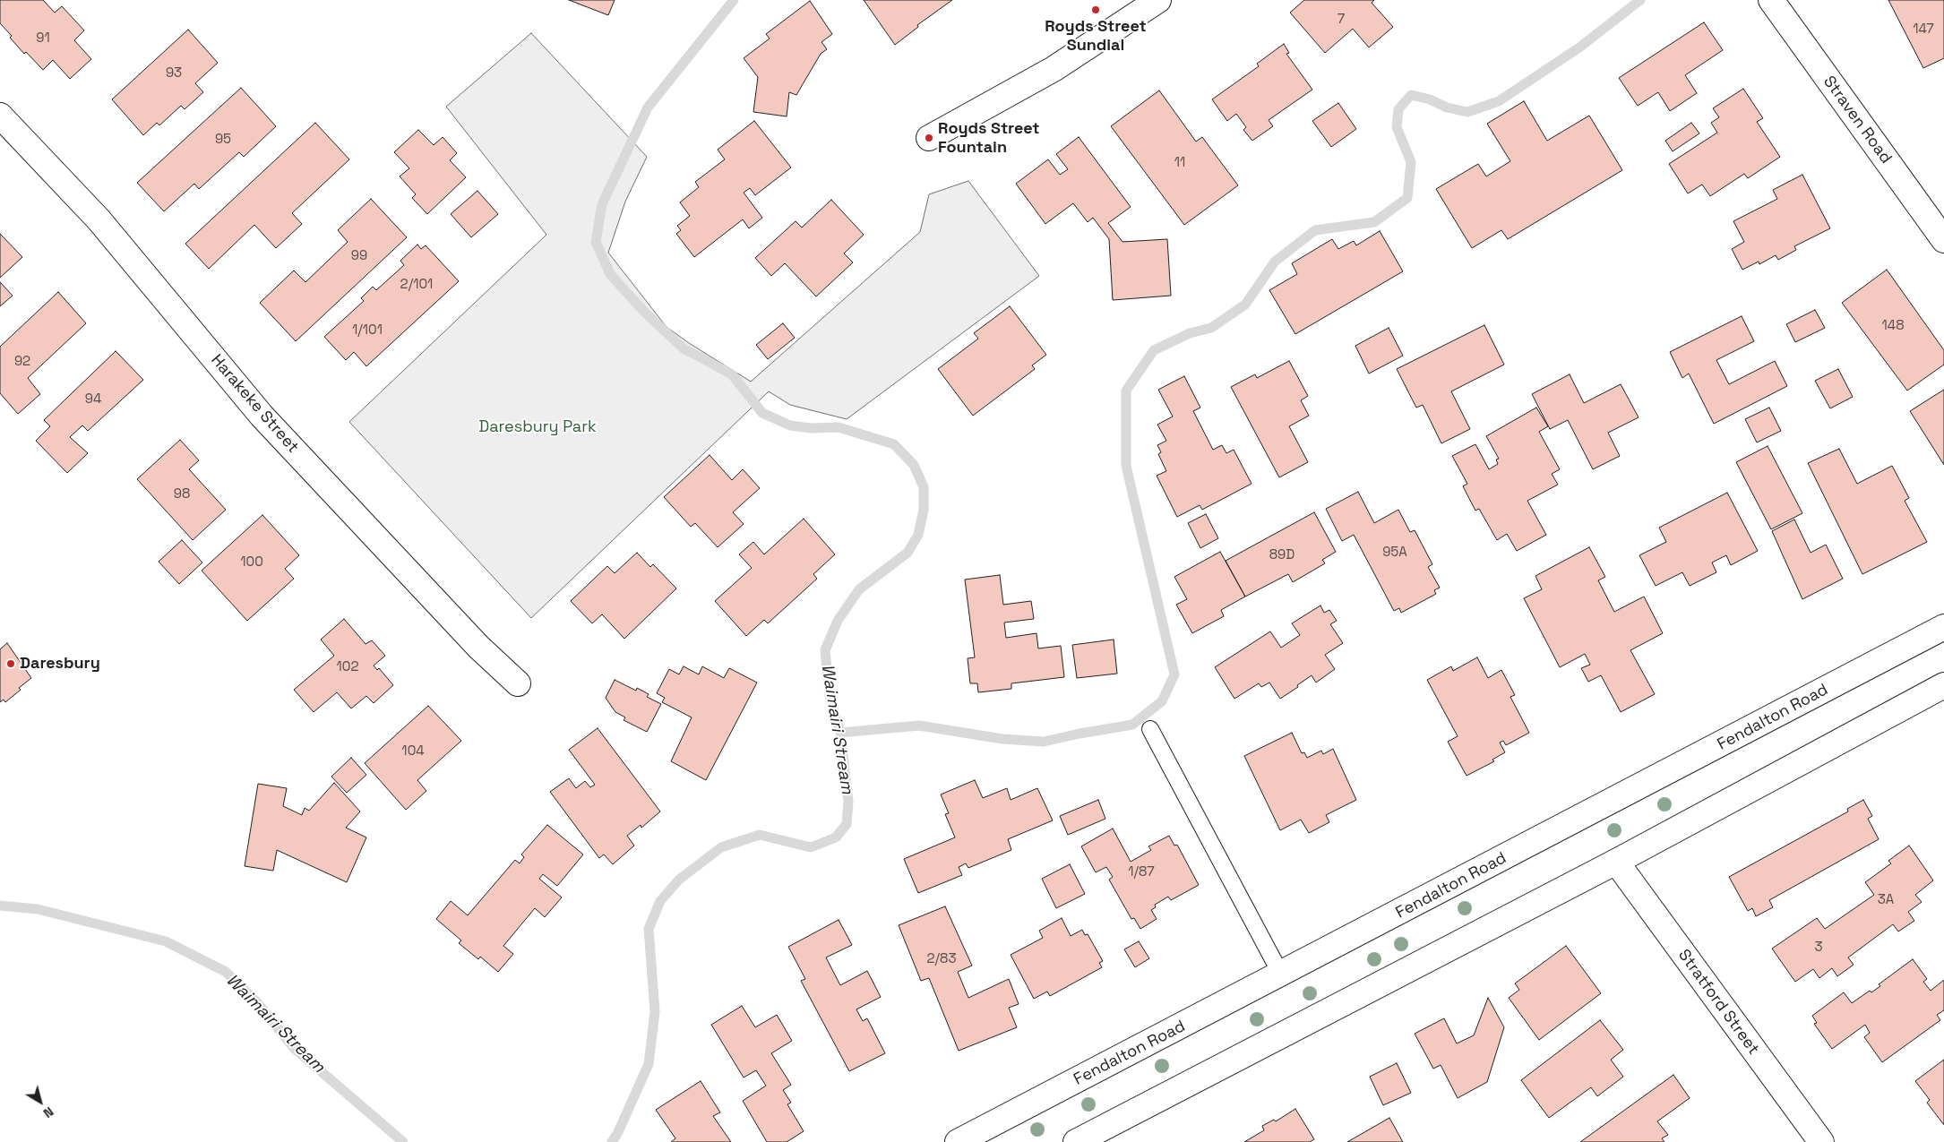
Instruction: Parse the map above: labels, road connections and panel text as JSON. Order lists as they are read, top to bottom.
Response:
{
  "streets": {
    "main road": [
      "Straven Road",
      "Harakeke Street",
      "Fendalton Road",
      "Stratford Street"
    ]
  },
  "water": ["Waimairi Stream"],
  "parks": ["Daresbury Park"],
  "places": ["Royds Street Sundial", "Royds Street Fountain", "Daresbury"],
  "house_numbers": [
    "7",
    "147",
    "91",
    "93",
    "95",
    "11",
    "99",
    "2/101",
    "148",
    "1/101",
    "92",
    "94",
    "98",
    "95A",
    "89D",
    "100",
    "102",
    "104",
    "1/87",
    "3A",
    "3",
    "2/83"
  ],
  "north": "bottom right"
}
